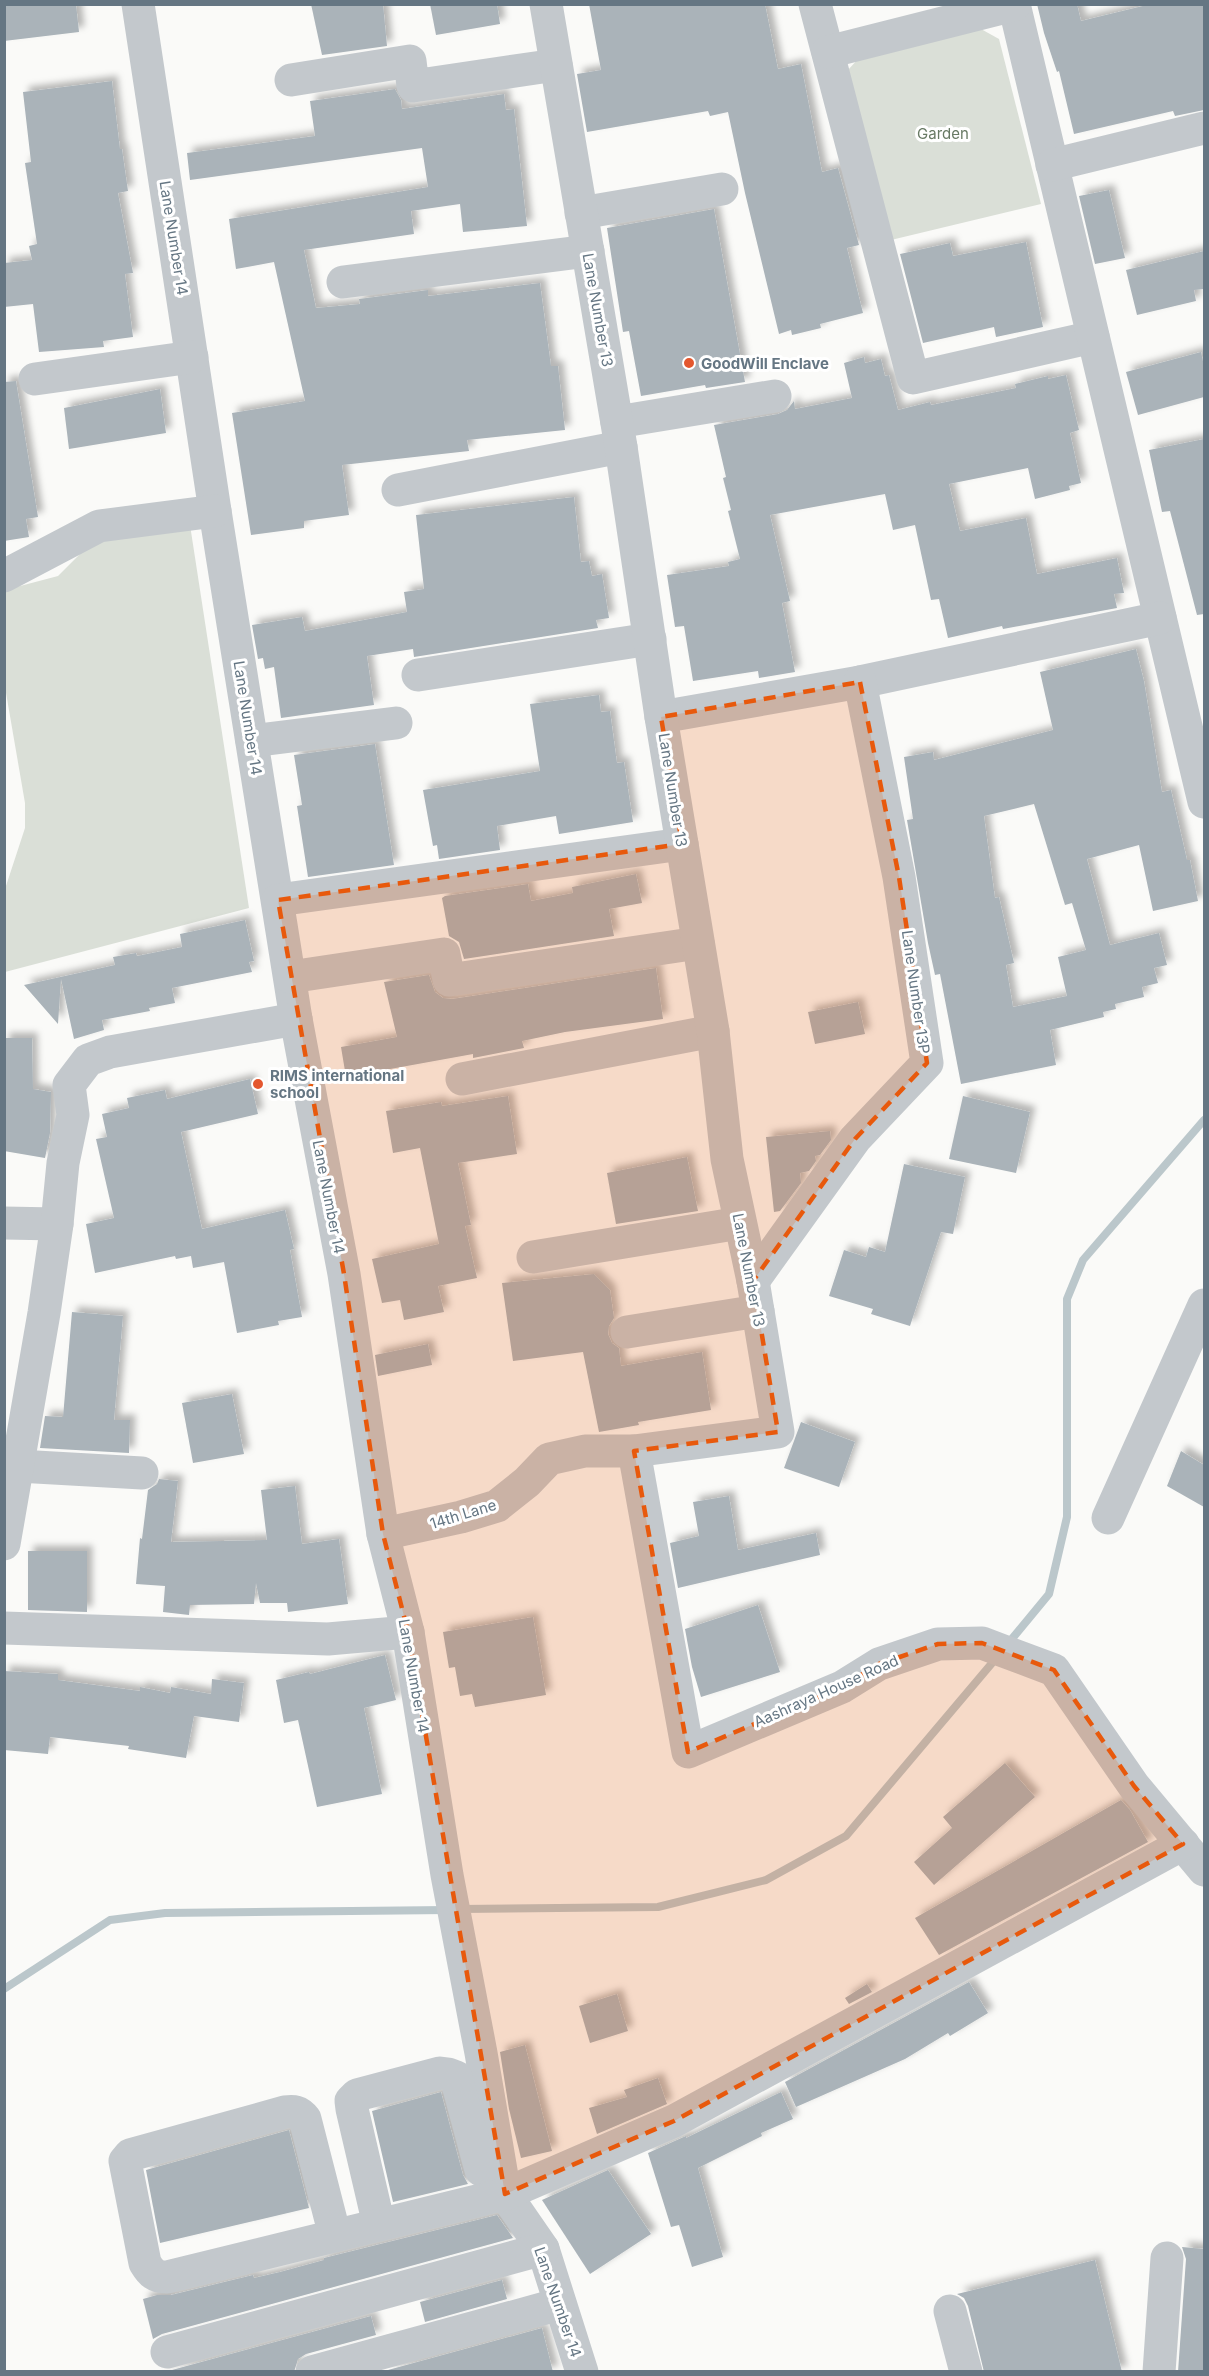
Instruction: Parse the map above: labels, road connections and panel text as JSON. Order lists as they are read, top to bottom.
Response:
{
  "streets": {
    "street": [
      "Lane Number 14",
      "Lane Number 13",
      "Lane Number 13P",
      "14th Lane",
      "Aashraya House Road"
    ]
  },
  "crossings": [
    ["Lane Number 14", "14th Lane"],
    ["Lane Number 13", "Lane Number 13P"],
    ["Lane Number 13", "14th Lane"],
    ["Lane Number 13", "Aashraya House Road"],
    ["14th Lane", "Aashraya House Road"]
  ],
  "parks": ["Garden"],
  "places": ["GoodWill Enclave", "RIMS international school"]
}
